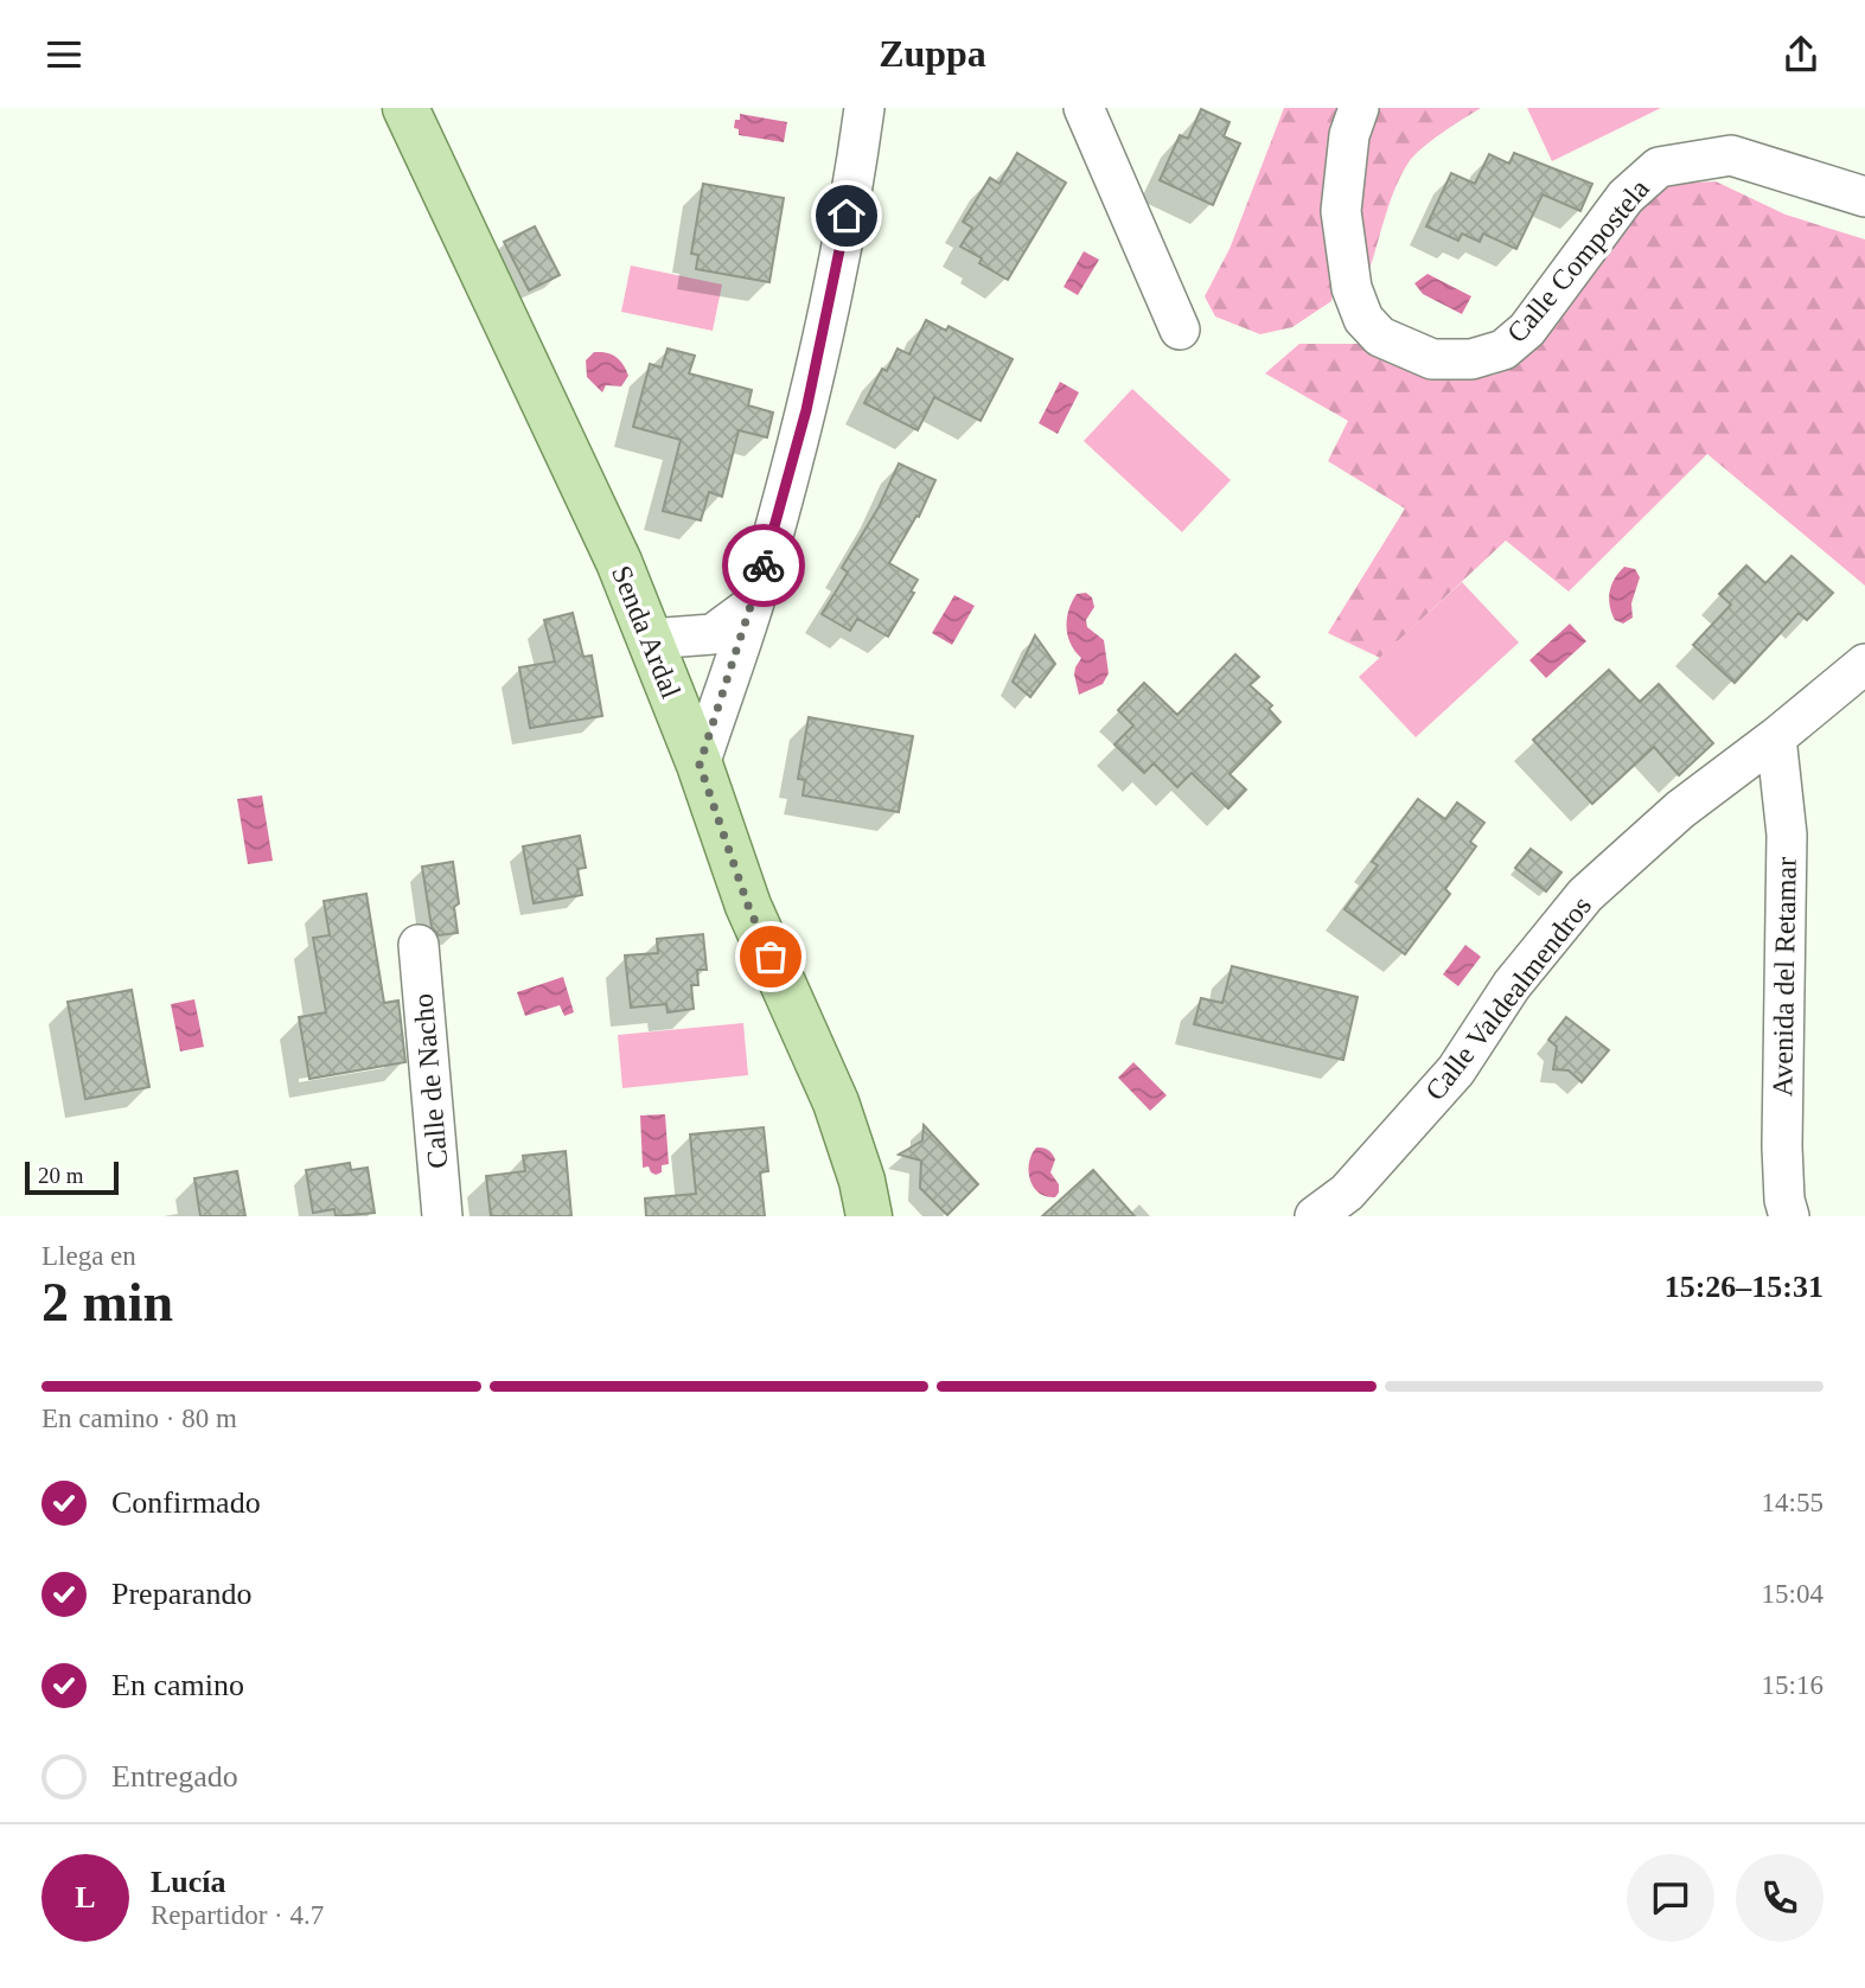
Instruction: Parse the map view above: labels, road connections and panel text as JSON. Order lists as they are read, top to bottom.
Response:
{
  "streets": {
    "main road": ["Senda Ardal"],
    "street": [
      "Calle Compostela",
      "Avenida del Retamar",
      "Calle Valdealmendros",
      "Calle de Nacho"
    ]
  },
  "crossings": [
    ["Avenida del Retamar", "Calle Valdealmendros"]
  ],
  "scale_bar": "20 m",
  "page": {
    "header": "Zuppa",
    "scale": "20 m",
    "heading": ["2 min", "Llega en", "15:26–15:31"],
    "panel": ["Lucía", "Repartidor · 4.7"],
    "bar": "En camino · 80 m",
    "list": [
      ["Confirmado", "14:55"],
      ["Preparando", "15:04"],
      ["En camino", "15:16"],
      "Entregado"
    ],
    "round": "L"
  }
}
